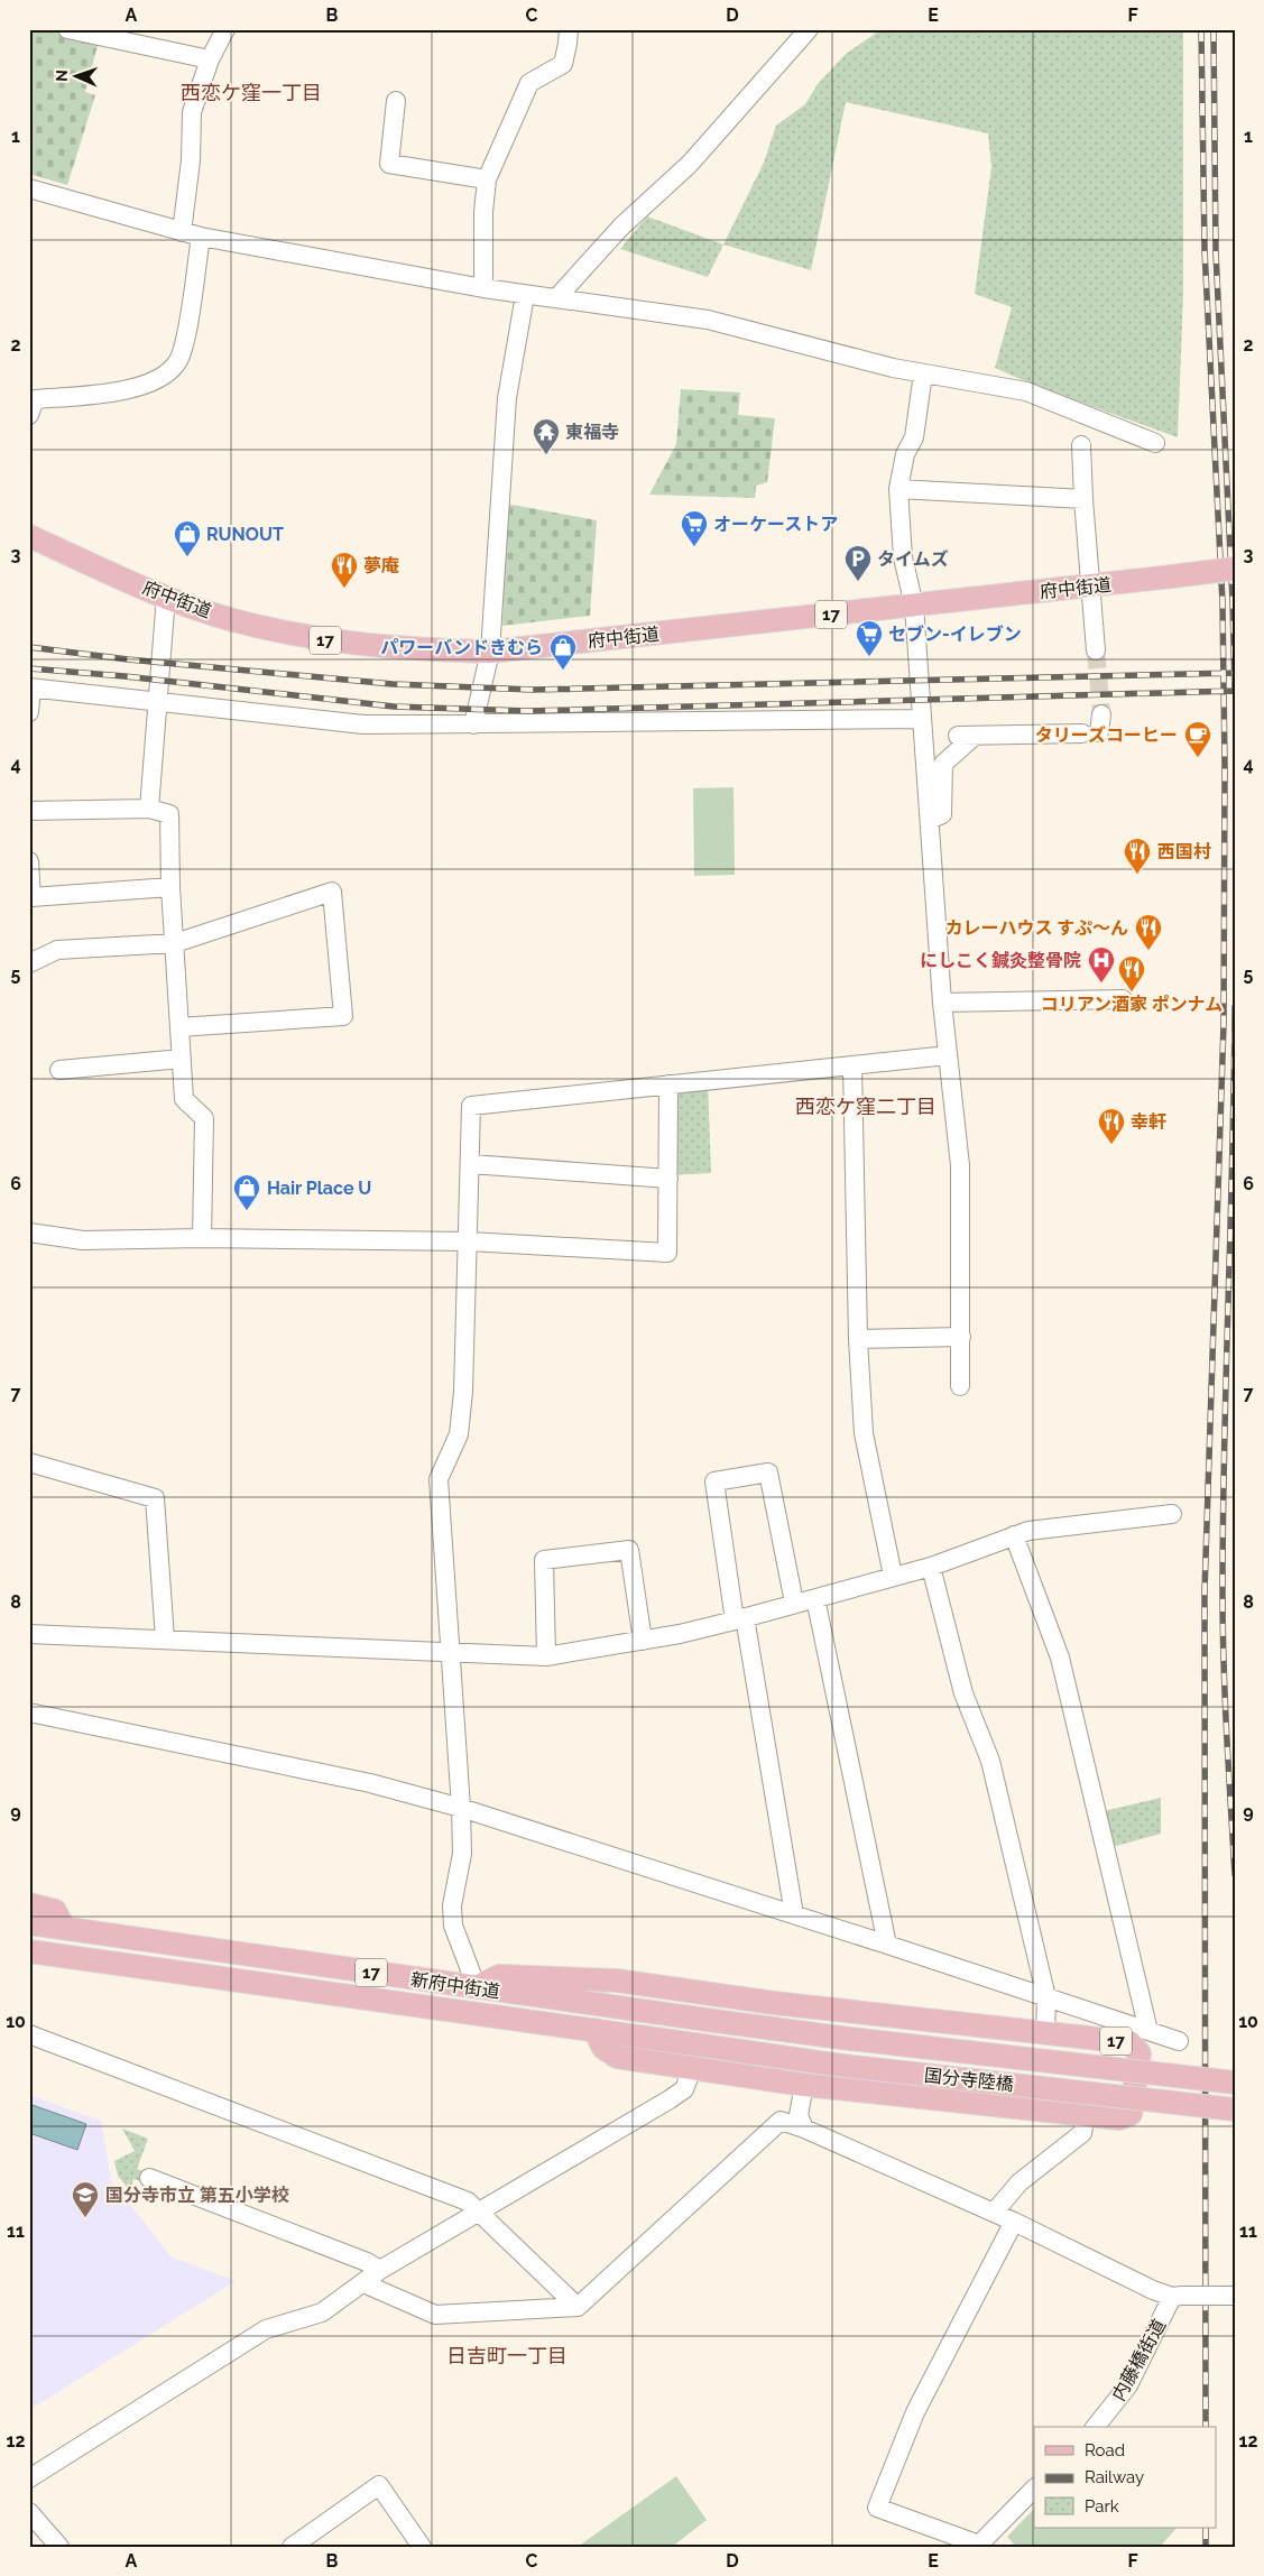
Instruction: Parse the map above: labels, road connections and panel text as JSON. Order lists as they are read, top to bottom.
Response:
{
  "streets": {
    "main road": [
      "府中街道",
      "17",
      "新府中街道",
      "国分寺陸橋"
    ],
    "street": ["内藤橋街道"]
  },
  "crossings": [
    ["17", "新府中街道"],
    ["新府中街道", "国分寺陸橋"]
  ],
  "districts": ["西恋ケ窪一丁目", "西恋ケ窪二丁目", "日吉町一丁目"],
  "places": {
    "temple": ["東福寺"],
    "supermarket": ["オーケーストア", "セブン-イレブン"],
    "shop": ["RUNOUT", "パワーバンドきむら", "Hair Place U"],
    "parking": ["タイムズ"],
    "restaurant": [
      "夢庵",
      "西国村",
      "カレーハウス すぷ〜ん",
      "コリアン酒家 ポンナム",
      "幸軒"
    ],
    "cafe": ["タリーズコーヒー"],
    "hospital": ["にしこく鍼灸整骨院"],
    "school or university": ["国分寺市立 第五小学校"]
  },
  "legend": ["Road", "Railway", "Park"],
  "north": "left",
  "grid": {
    "columns": [
      "A",
      "B",
      "C",
      "D",
      "E",
      "F"
    ],
    "rows": [
      "1",
      "2",
      "3",
      "4",
      "5",
      "6",
      "7",
      "8",
      "9",
      "10",
      "11",
      "12"
    ]
  }
}
